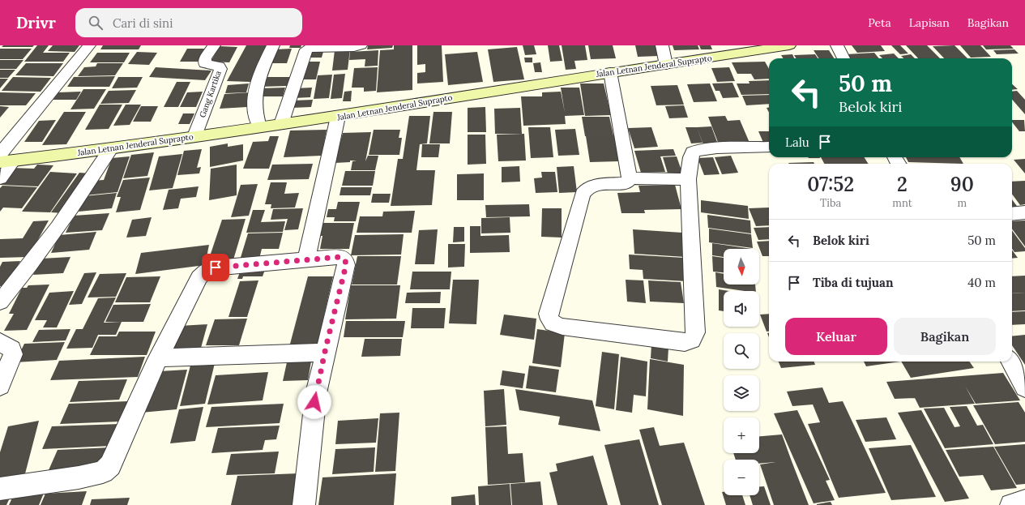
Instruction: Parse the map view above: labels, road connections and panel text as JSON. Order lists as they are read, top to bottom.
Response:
{
  "streets": {
    "main road": ["Jalan Letnan Jenderal Suprapto"],
    "street": ["Gang Kartika"]
  },
  "crossings": [
    ["Jalan Letnan Jenderal Suprapto", "Gang Kartika"]
  ],
  "north": "bottom",
  "page": {
    "header": "Drivr",
    "search": "Cari di sini",
    "nav": ["Peta", "Lapisan", "Bagikan"],
    "turn": ["50 m", "Belok kiri"],
    "then": "Lalu",
    "eta": [
      "07:52",
      "Tiba",
      "2",
      "mnt",
      "90",
      "m"
    ],
    "list": [
      {
        "name": "Belok kiri",
        "value": "50 m"
      },
      {
        "name": "Tiba di tujuan",
        "value": "40 m"
      }
    ],
    "map_buttons": ["+", "−"],
    "buttons": ["Keluar", "Bagikan"]
  }
}
